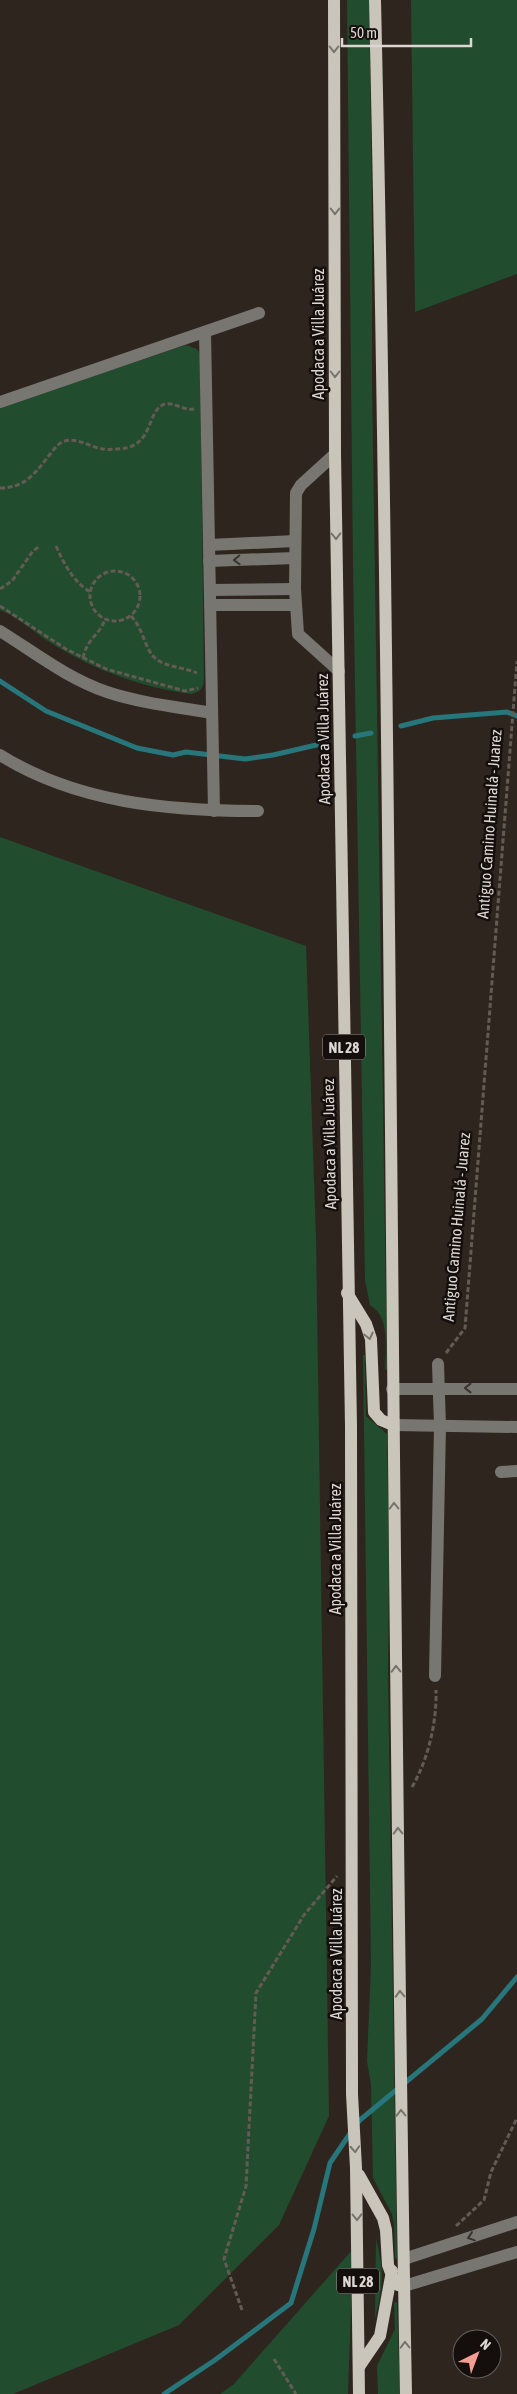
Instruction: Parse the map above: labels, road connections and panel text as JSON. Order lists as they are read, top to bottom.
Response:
{
  "streets": {
    "main road": ["Apodaca a Villa Juárez", "NL 28"],
    "path": ["Antiguo Camino Huinalá - Juarez"]
  },
  "crossings": [
    ["Apodaca a Villa Juárez", "NL 28"]
  ],
  "scale_bar": "50 m",
  "north": "top right"
}
